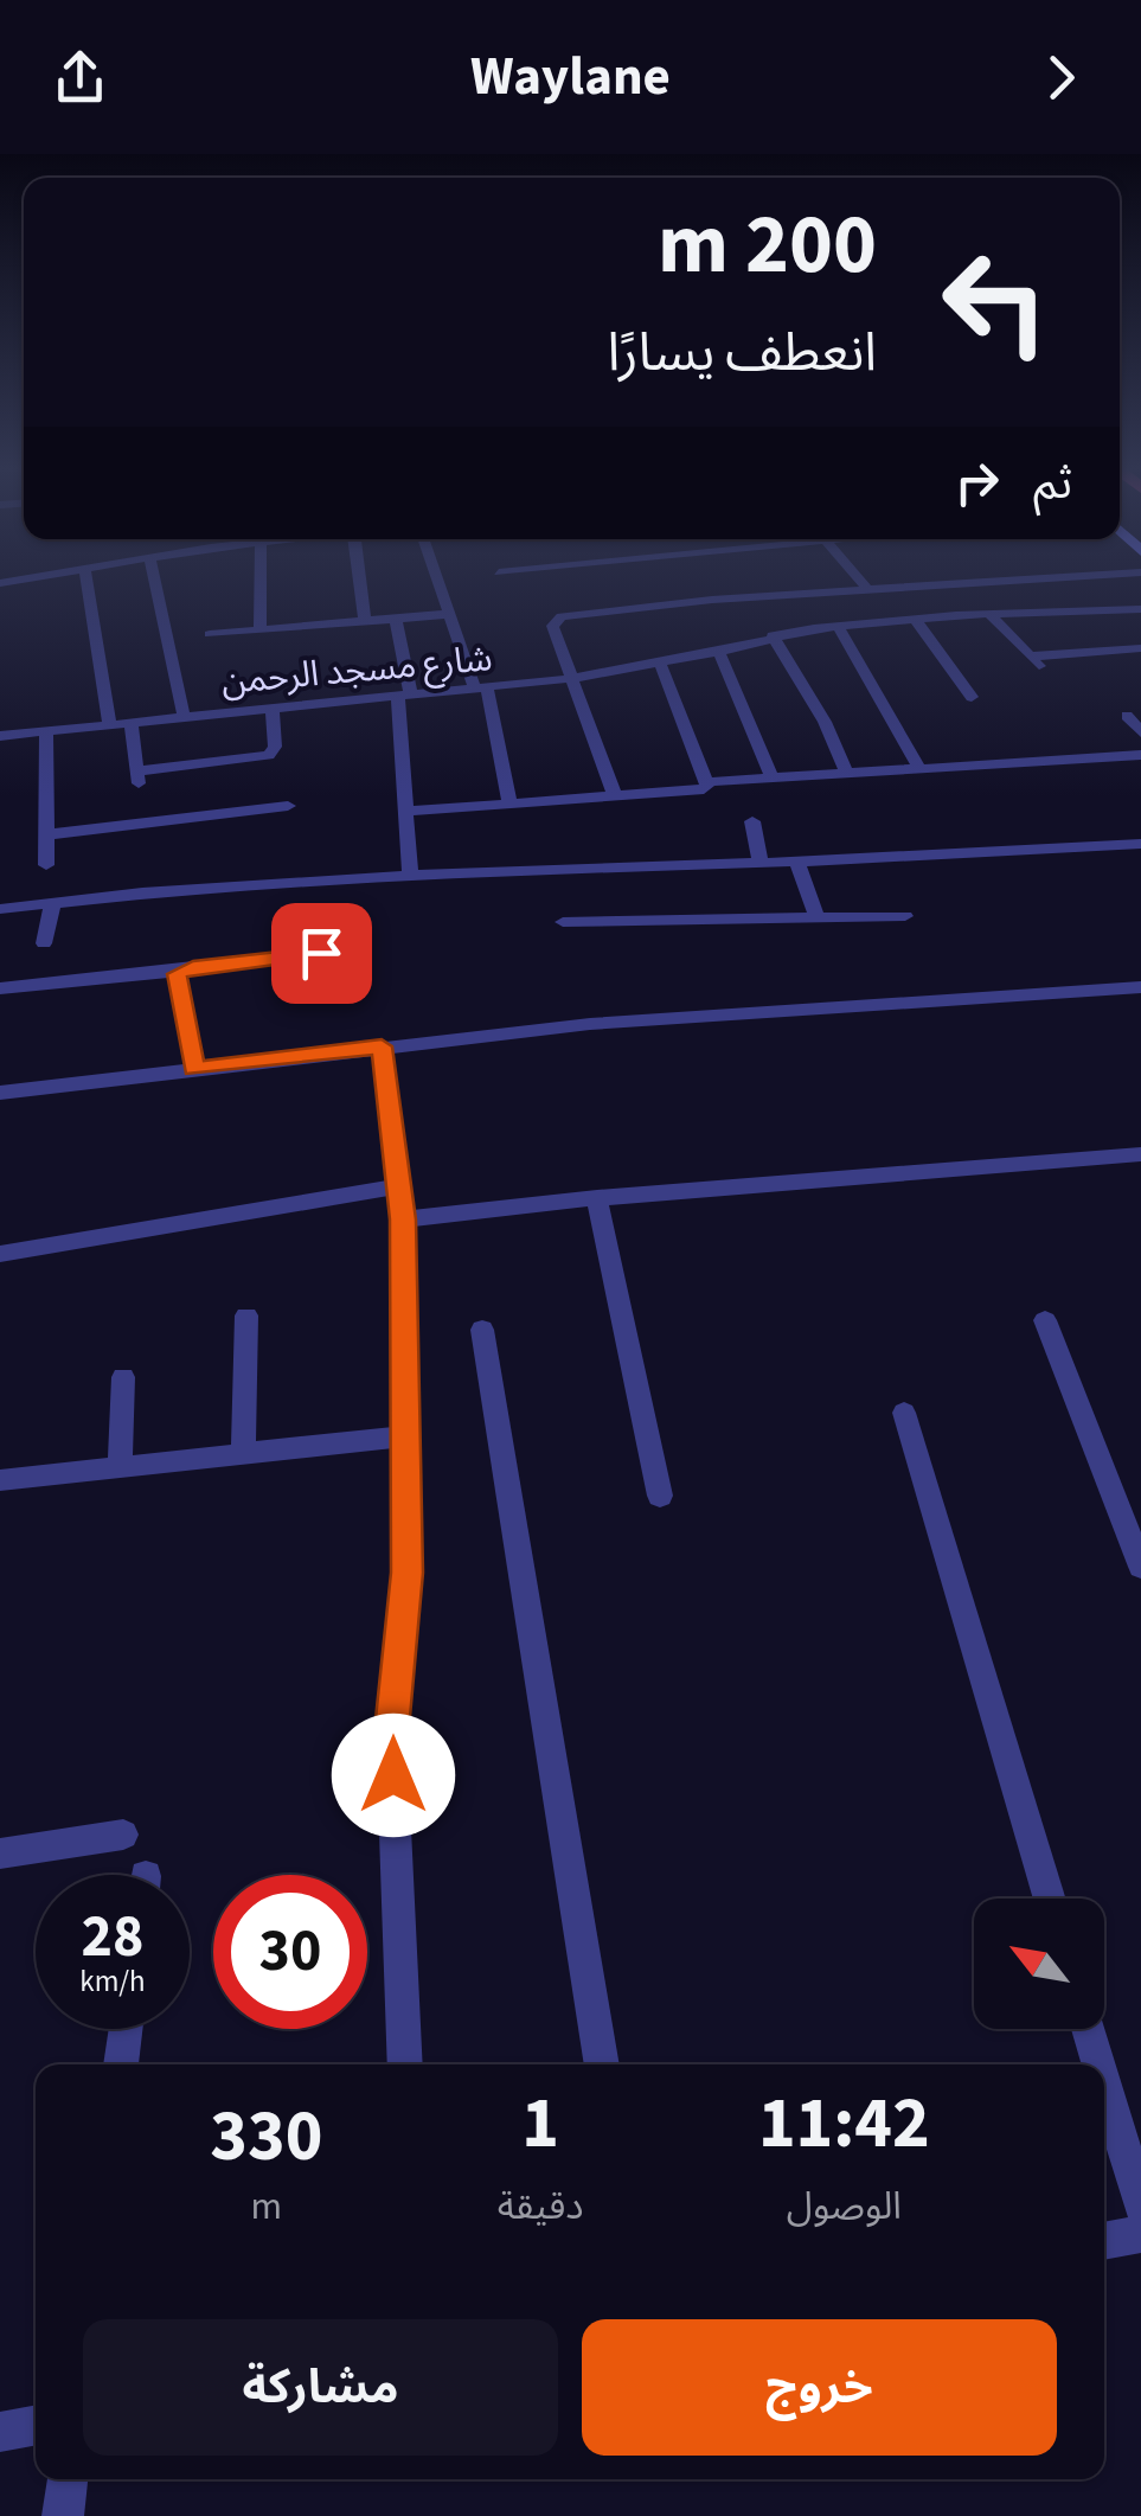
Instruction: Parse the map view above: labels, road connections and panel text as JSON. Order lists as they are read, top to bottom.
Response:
{
  "streets": {
    "street": ["شارع مسجد الرحمن"]
  },
  "north": "top left",
  "page": {
    "header": "Waylane",
    "turn": ["200 m", "انعطف يسارًا"],
    "then": "ثم",
    "speed": "28 km/h",
    "limit": "30",
    "eta": [
      "11:42",
      "الوصول",
      "1",
      "دقيقة",
      "330",
      "m"
    ],
    "buttons": ["خروج", "مشاركة"]
  }
}
